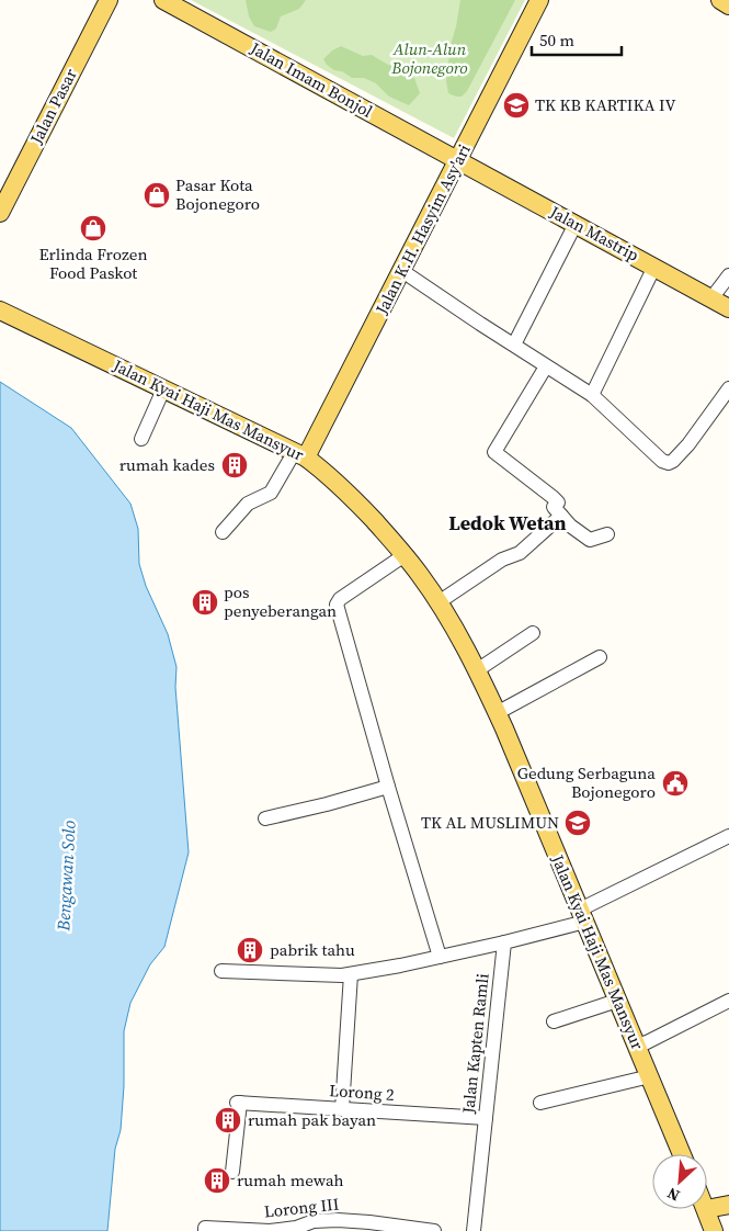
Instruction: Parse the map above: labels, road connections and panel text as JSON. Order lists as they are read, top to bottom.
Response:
{
  "streets": {
    "main road": [
      "Jalan Imam Bonjol",
      "Jalan Pasar",
      "Jalan K.H. Hasyim Asy'ari",
      "Jalan Mastrip",
      "Jalan Kyai Haji Mas Mansyur"
    ],
    "street": ["Jalan Kapten Ramli", "Lorong 2", "Lorong III"]
  },
  "crossings": [
    ["Jalan Imam Bonjol", "Jalan K.H. Hasyim Asy'ari"],
    ["Jalan Imam Bonjol", "Jalan Mastrip"],
    ["Jalan K.H. Hasyim Asy'ari", "Jalan Mastrip"],
    ["Jalan K.H. Hasyim Asy'ari", "Jalan Kyai Haji Mas Mansyur"],
    ["Jalan Kapten Ramli", "Lorong 2"]
  ],
  "districts": ["Ledok Wetan"],
  "water": ["Bengawan Solo"],
  "parks": ["Alun-Alun Bojonegoro"],
  "places": {
    "school or university": ["TK KB KARTIKA IV", "TK AL MUSLIMUN"],
    "shop": ["Pasar Kota Bojonegoro", "Erlinda Frozen Food Paskot"],
    "building": [
      "rumah kades",
      "pos penyeberangan",
      "pabrik tahu",
      "rumah pak bayan",
      "rumah mewah"
    ],
    "public building": ["Gedung Serbaguna Bojonegoro"]
  },
  "scale_bar": "50 m",
  "north": "bottom left"
}
